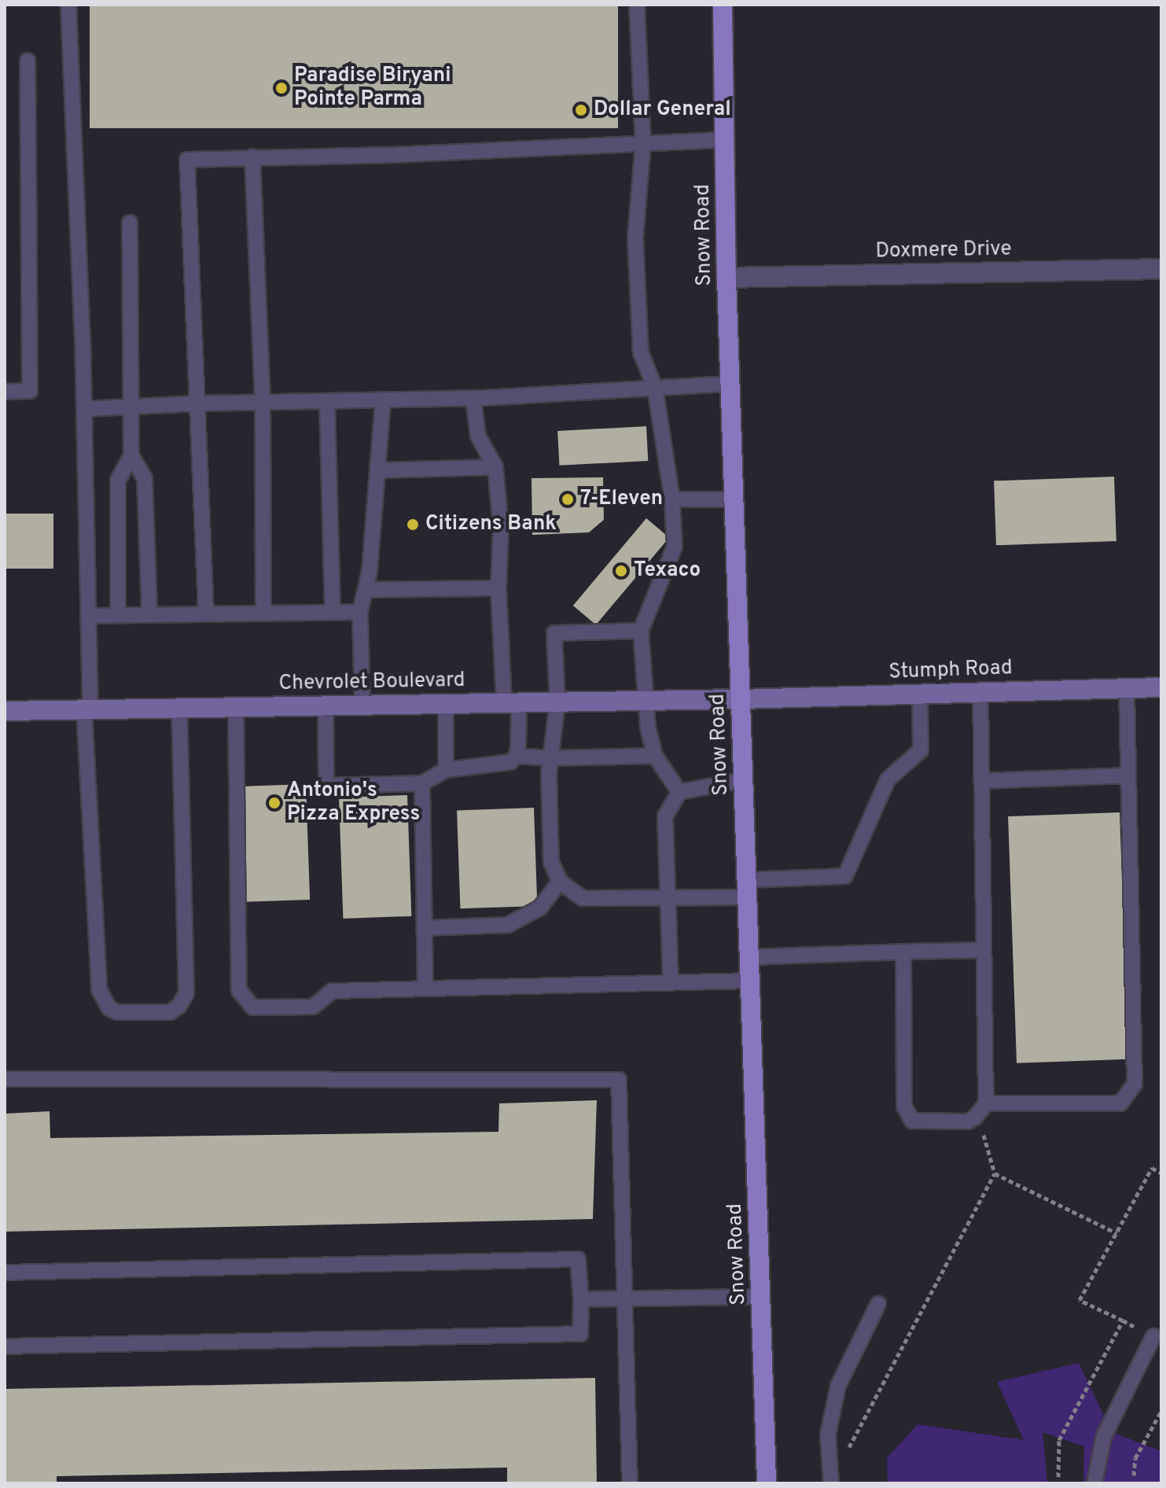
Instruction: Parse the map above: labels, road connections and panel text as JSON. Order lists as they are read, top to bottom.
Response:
{
  "streets": {
    "main road": ["Snow Road", "Stumph Road", "Chevrolet Boulevard"],
    "street": ["Doxmere Drive"]
  },
  "crossings": [
    ["Snow Road", "Doxmere Drive"],
    ["Snow Road", "Stumph Road"],
    ["Snow Road", "Chevrolet Boulevard"],
    ["Stumph Road", "Chevrolet Boulevard"]
  ],
  "places": [
    "Paradise Biryani Pointe Parma",
    "Dollar General",
    "7-Eleven",
    "Citizens Bank",
    "Texaco",
    "Antonio's Pizza Express"
  ]
}
